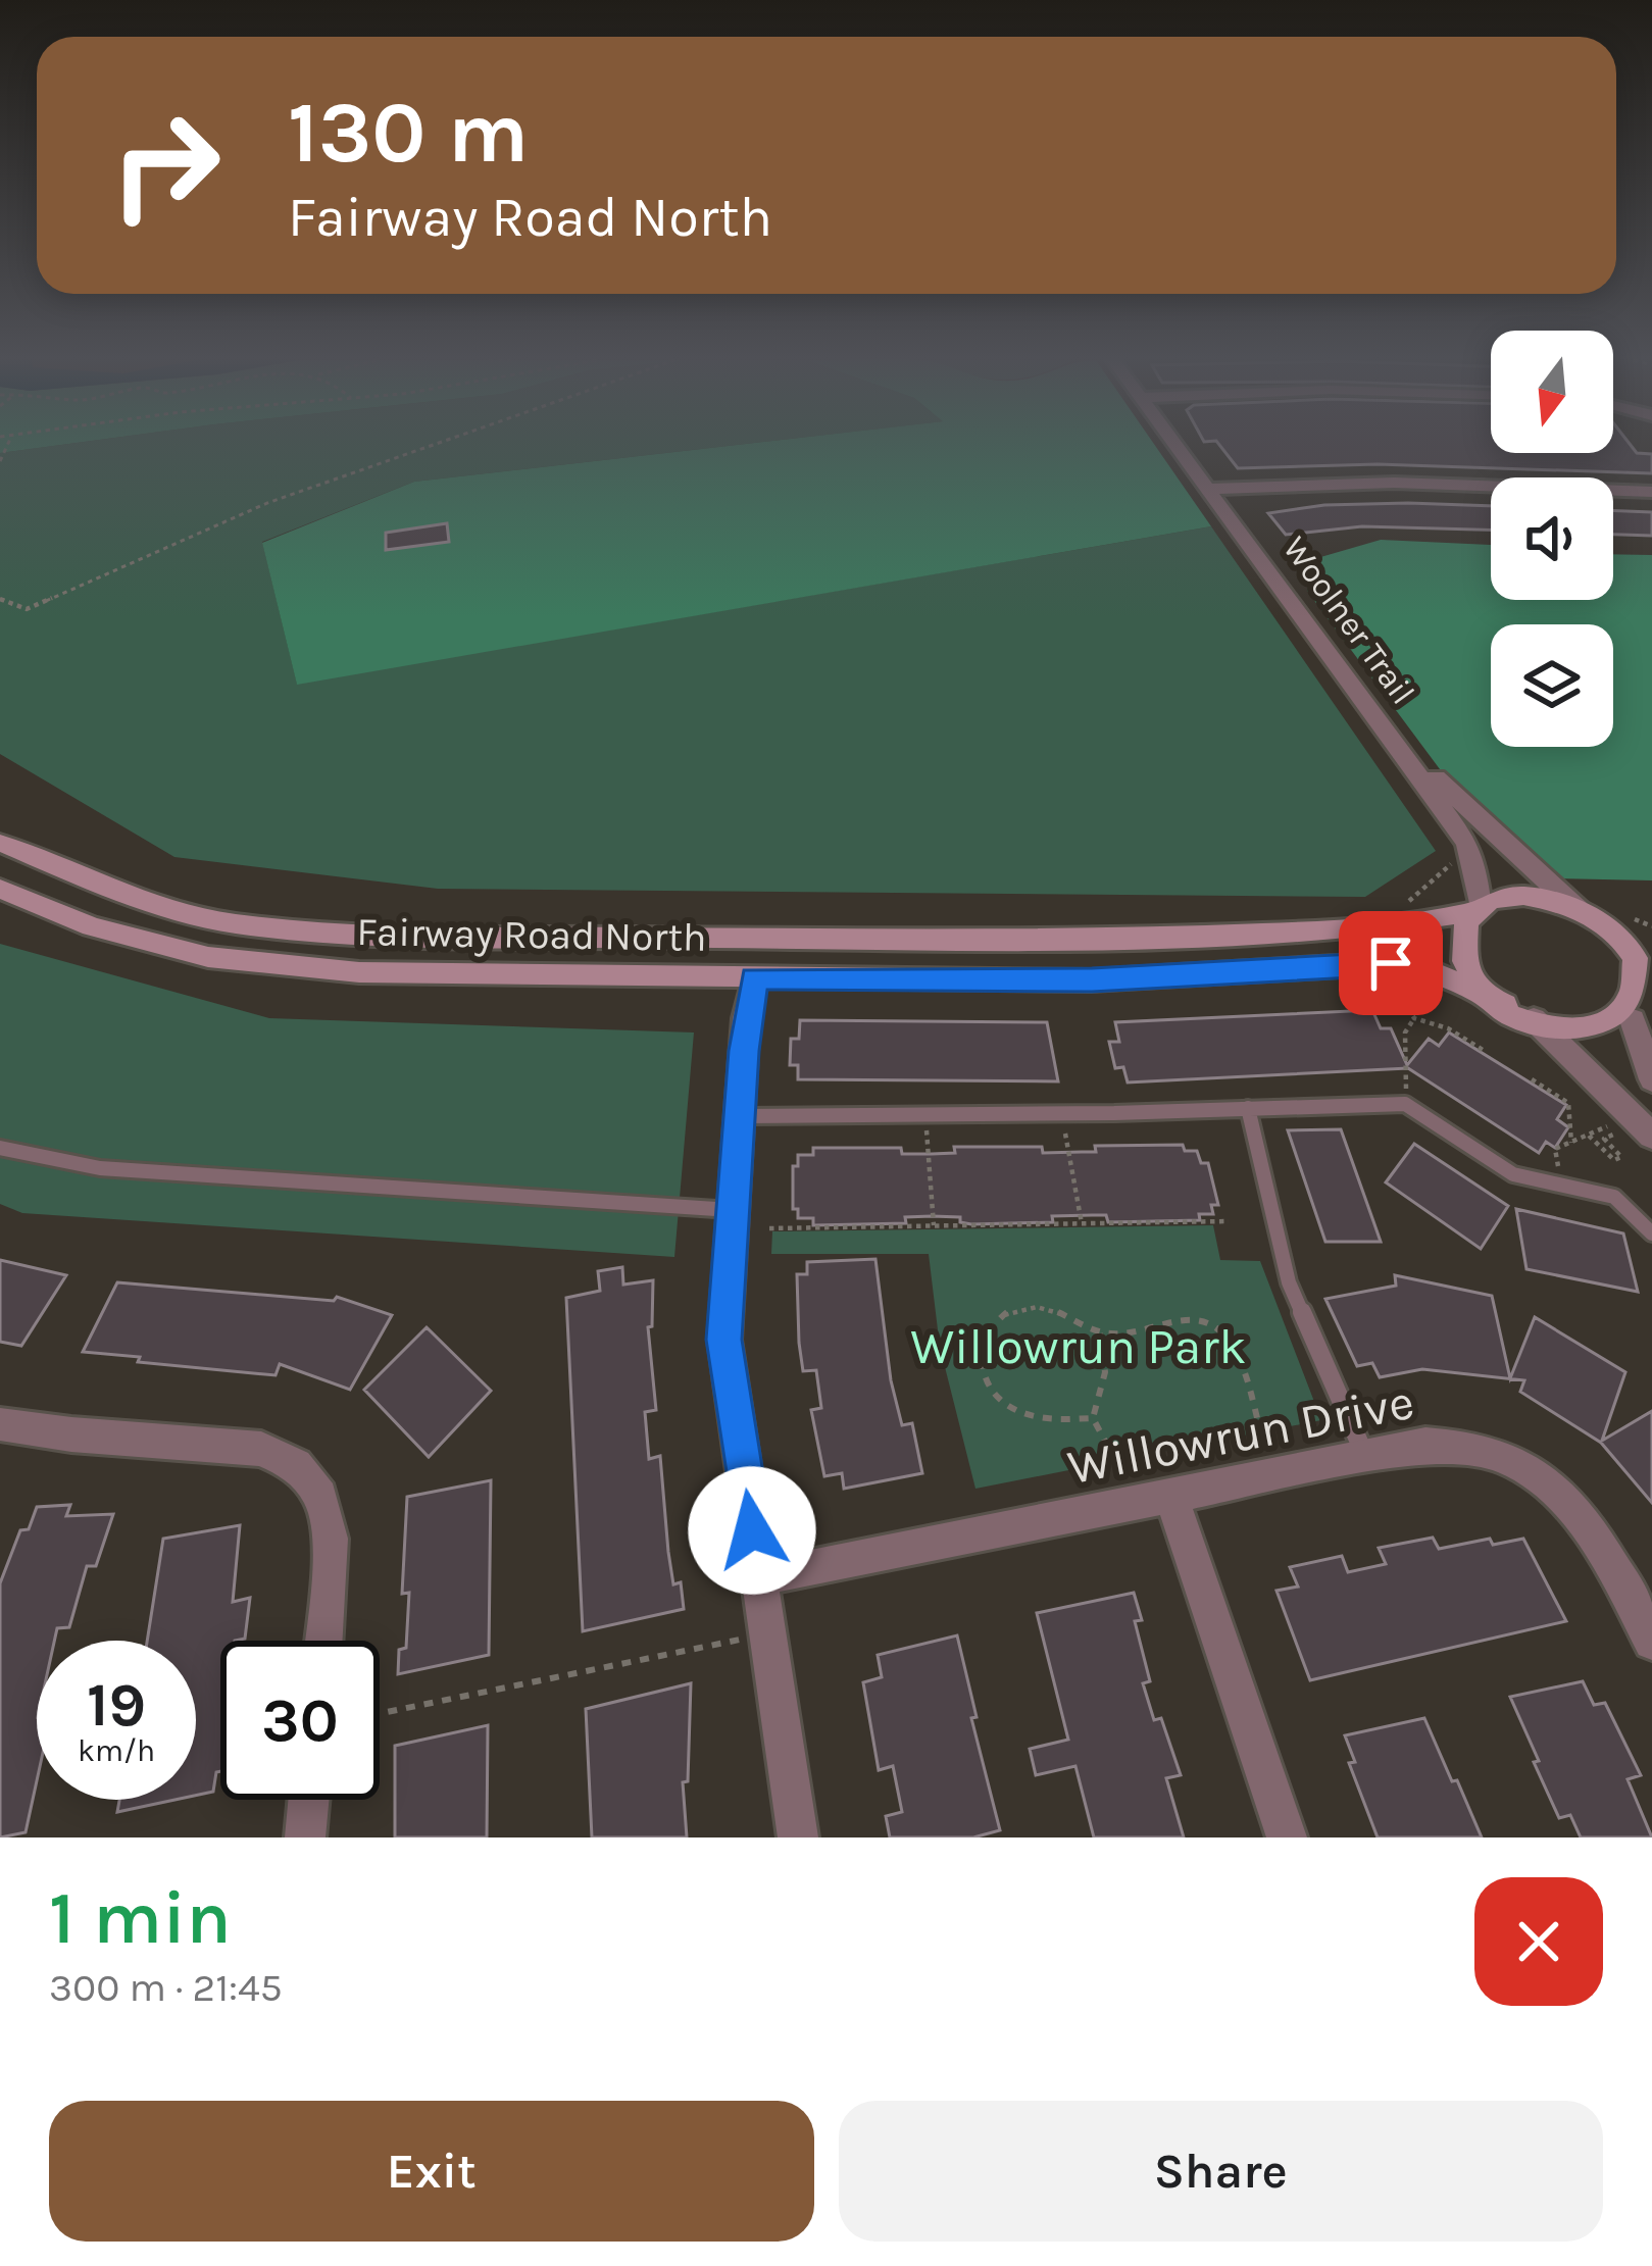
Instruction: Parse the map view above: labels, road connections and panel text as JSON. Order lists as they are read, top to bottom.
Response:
{
  "streets": {
    "main road": ["Fairway Road North"],
    "street": ["Woolner Trail", "Willowrun Drive"]
  },
  "crossings": [
    ["Woolner Trail", "Fairway Road North"]
  ],
  "parks": ["Willowrun Park"],
  "north": "bottom",
  "page": {
    "turn": ["130 m", "Fairway Road North"],
    "speed": "19 km/h",
    "limit": "30",
    "heading": ["1 min", "300 m · 21:45"],
    "buttons": ["Exit", "Share"]
  }
}
